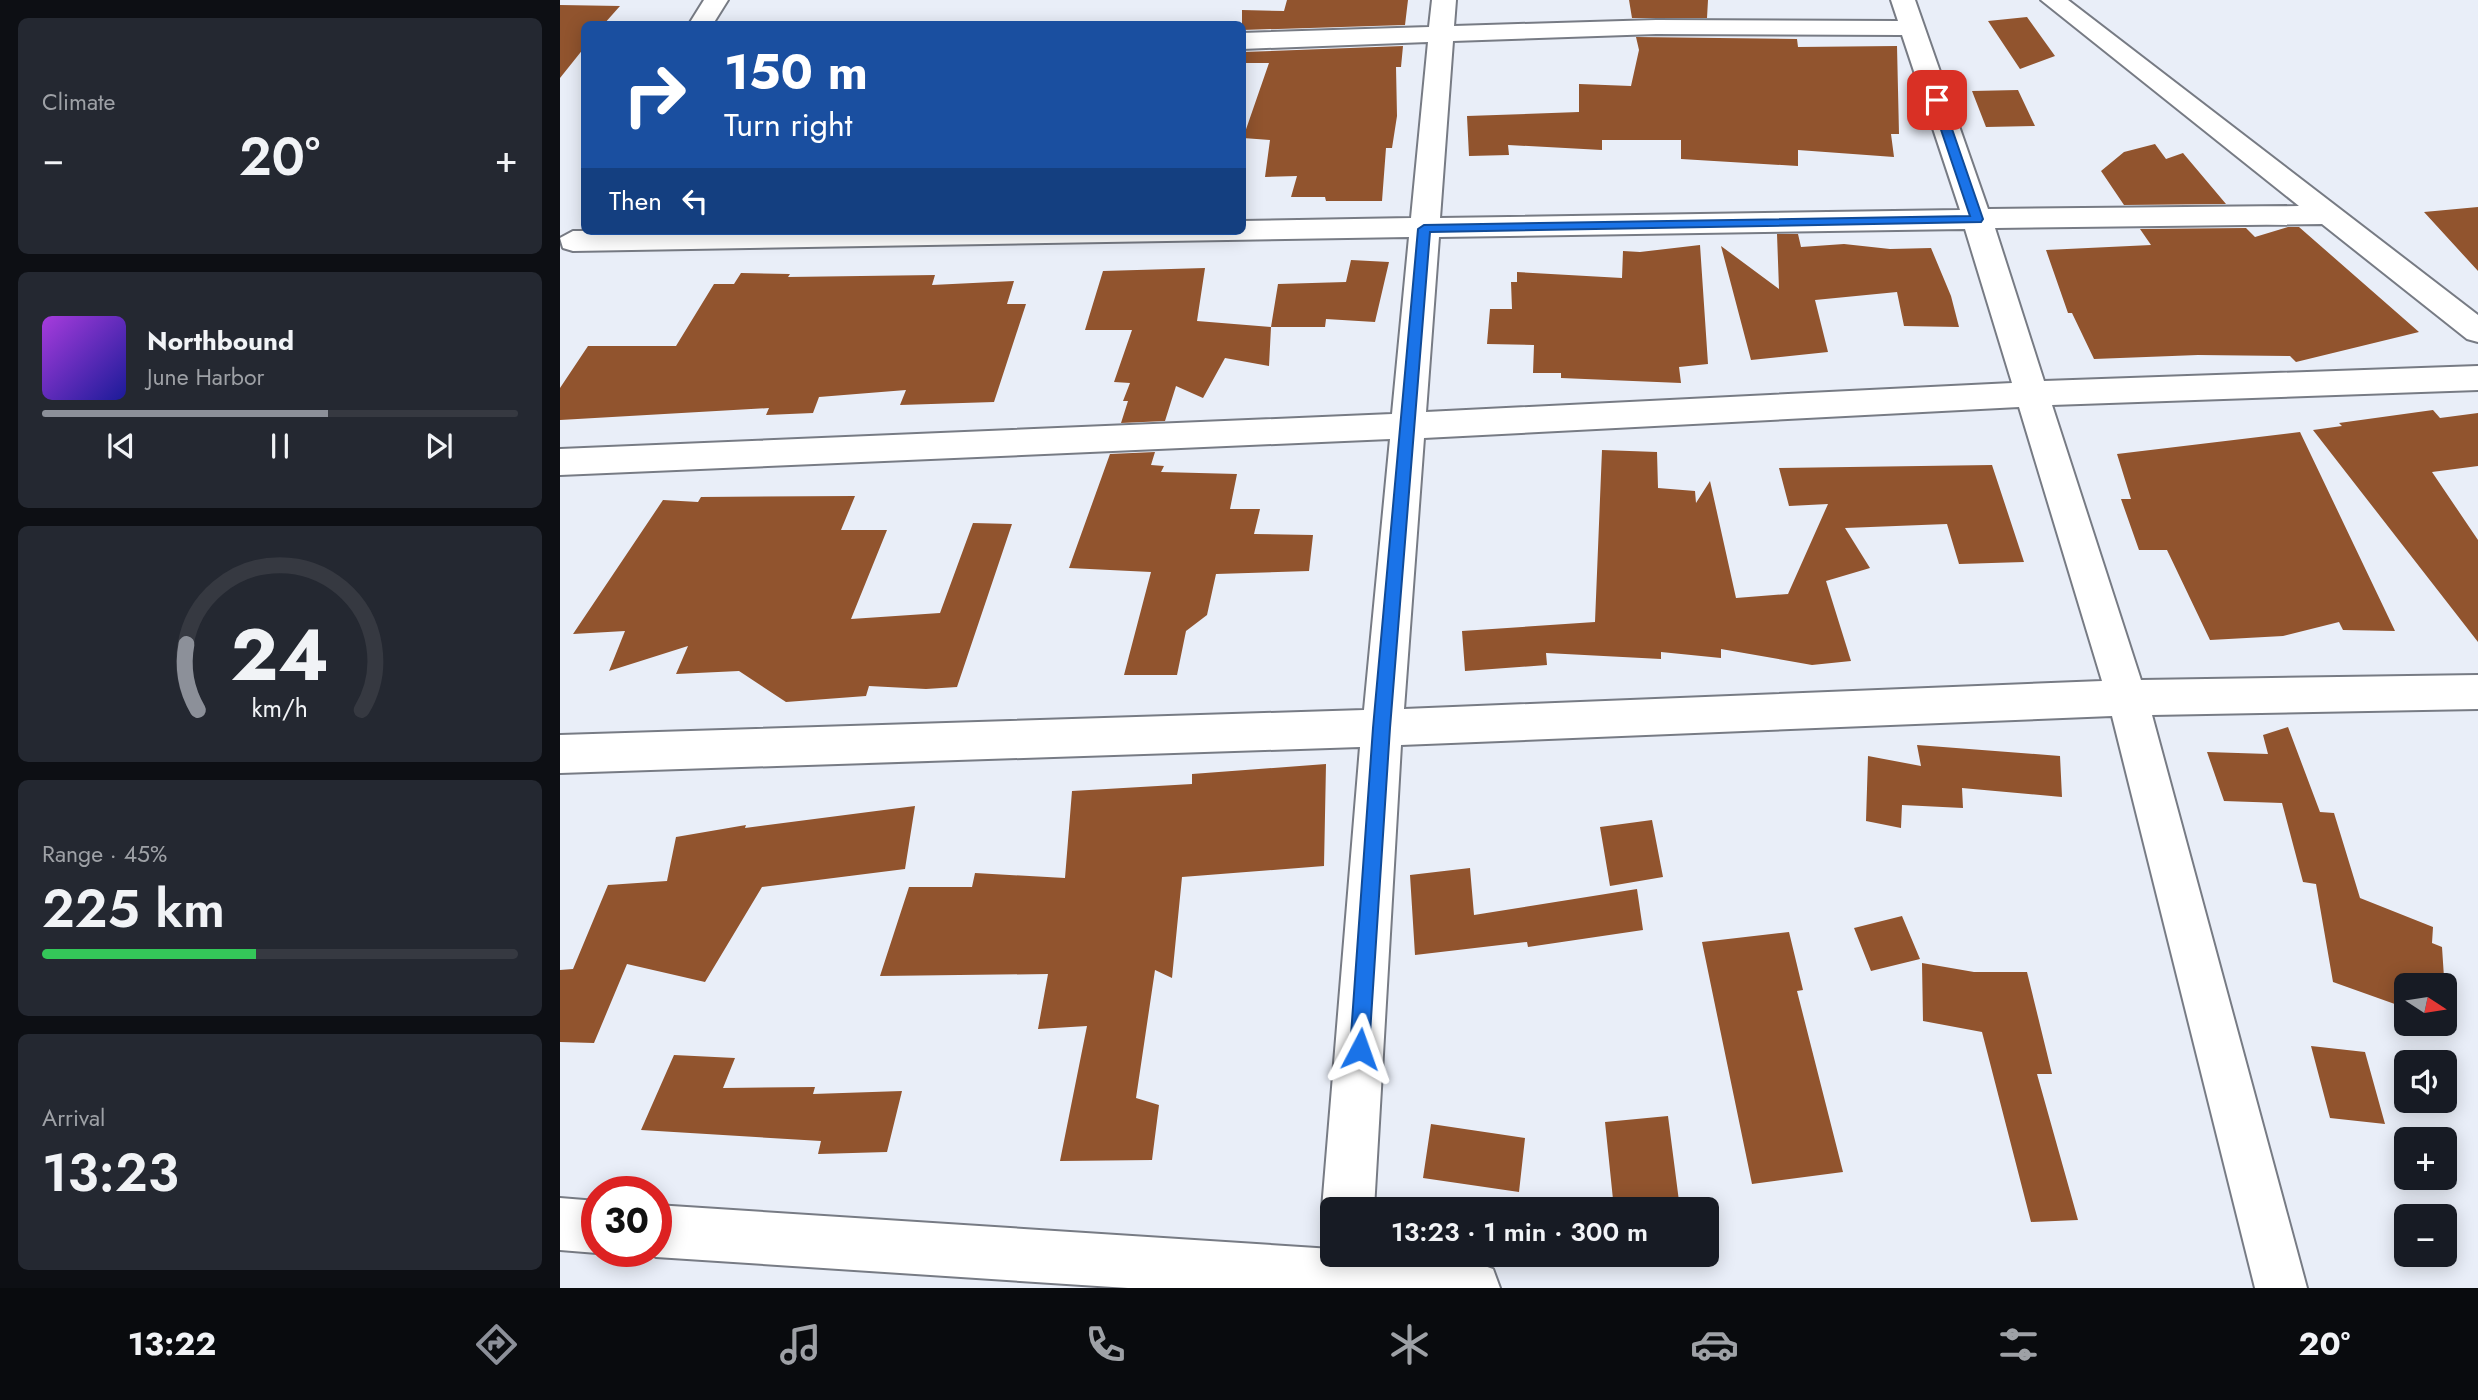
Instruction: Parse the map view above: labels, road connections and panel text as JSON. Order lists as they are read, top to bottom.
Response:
{
  "north": "right",
  "page": {
    "tile": [
      "Climate",
      ["Range · 45%", "225 km"],
      ["Arrival", "13:23"]
    ],
    "turn": ["150 m", "Turn right"],
    "heat": ["−", "20°", "+"],
    "then": "Then",
    "song": ["Northbound", "June Harbor"],
    "map_buttons": ["+", "−"],
    "limit": "30",
    "trip": "13:23 · 1 min · 300 m",
    "tabs": ["13:22", "20°"],
    "gauge": ["24", "km/h"]
  }
}
